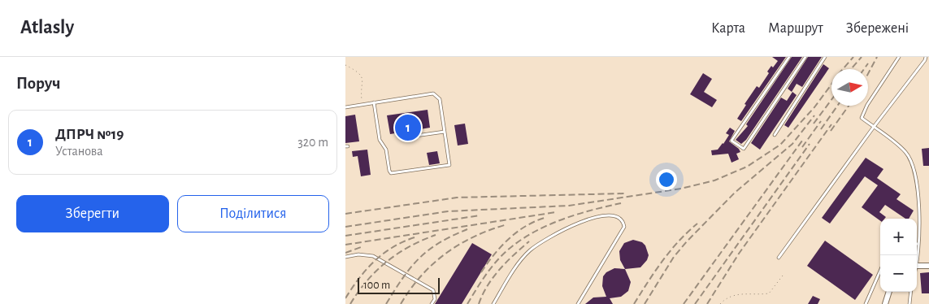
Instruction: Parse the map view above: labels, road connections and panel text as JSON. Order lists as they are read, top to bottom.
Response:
{
  "scale_bar": "100 m",
  "north": "right",
  "page": {
    "header": "Atlasly",
    "nav": ["Карта", "Маршрут", "Збережені"],
    "heading": "Поруч",
    "list": [
      {
        "mark": "1",
        "name": "ДПРЧ №19",
        "note": "Установа",
        "value": "320 m"
      }
    ],
    "pins": "1",
    "buttons": ["Зберегти", "Поділитися"],
    "map_buttons": ["+", "−"],
    "scale": "100 m"
  }
}
